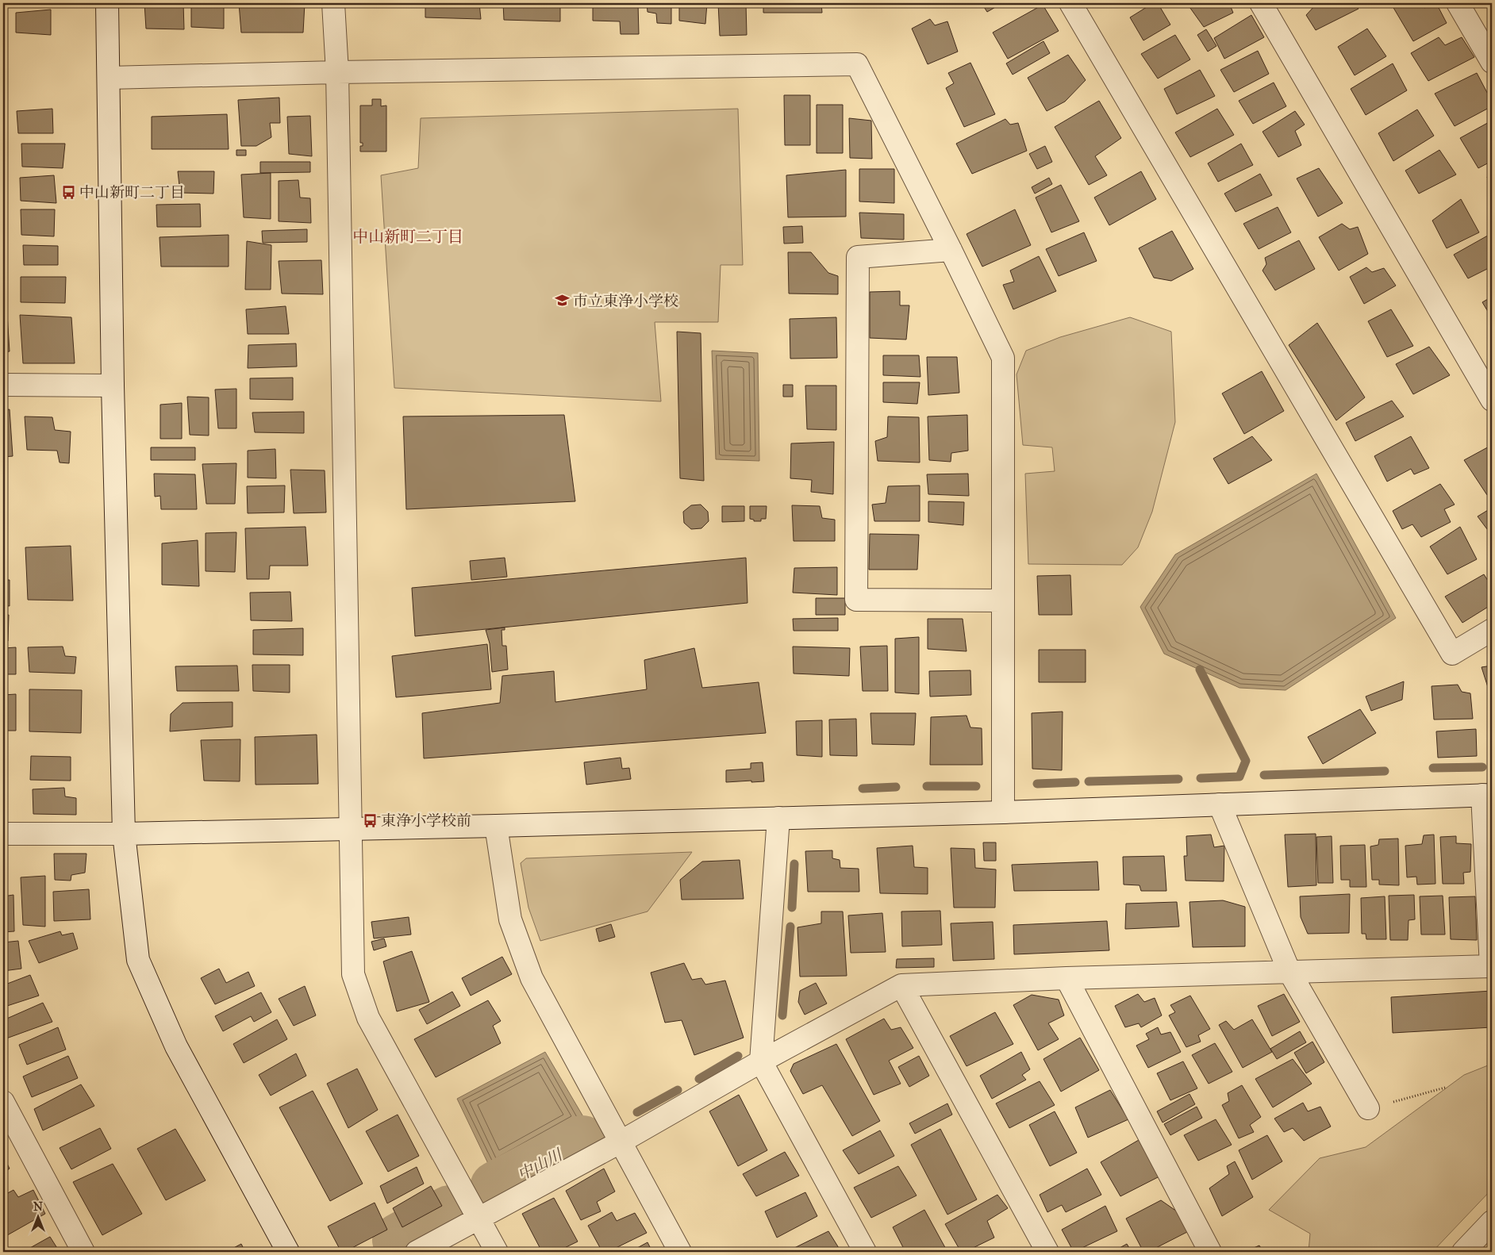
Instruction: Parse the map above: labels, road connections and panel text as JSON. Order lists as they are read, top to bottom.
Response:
{
  "districts": ["中山新町二丁目"],
  "water": ["中山川"],
  "places": {
    "bus stop": ["中山新町二丁目", "東浄小学校前"],
    "school or university": ["市立東浄小学校"]
  },
  "north": "top"
}
